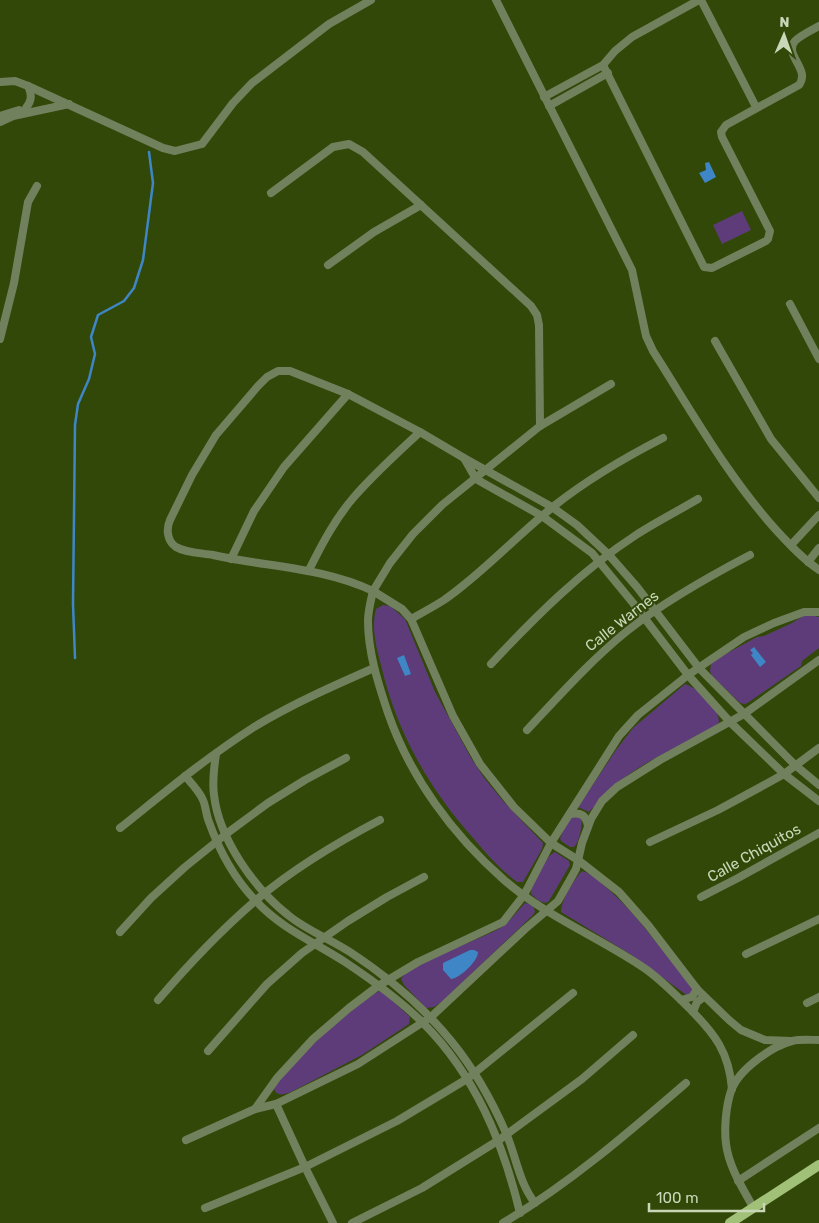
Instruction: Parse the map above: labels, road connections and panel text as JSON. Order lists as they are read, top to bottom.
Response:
{
  "streets": {
    "street": ["Calle Warnes", "Calle Chiquitos"]
  },
  "scale_bar": "100 m",
  "north": "top"
}
